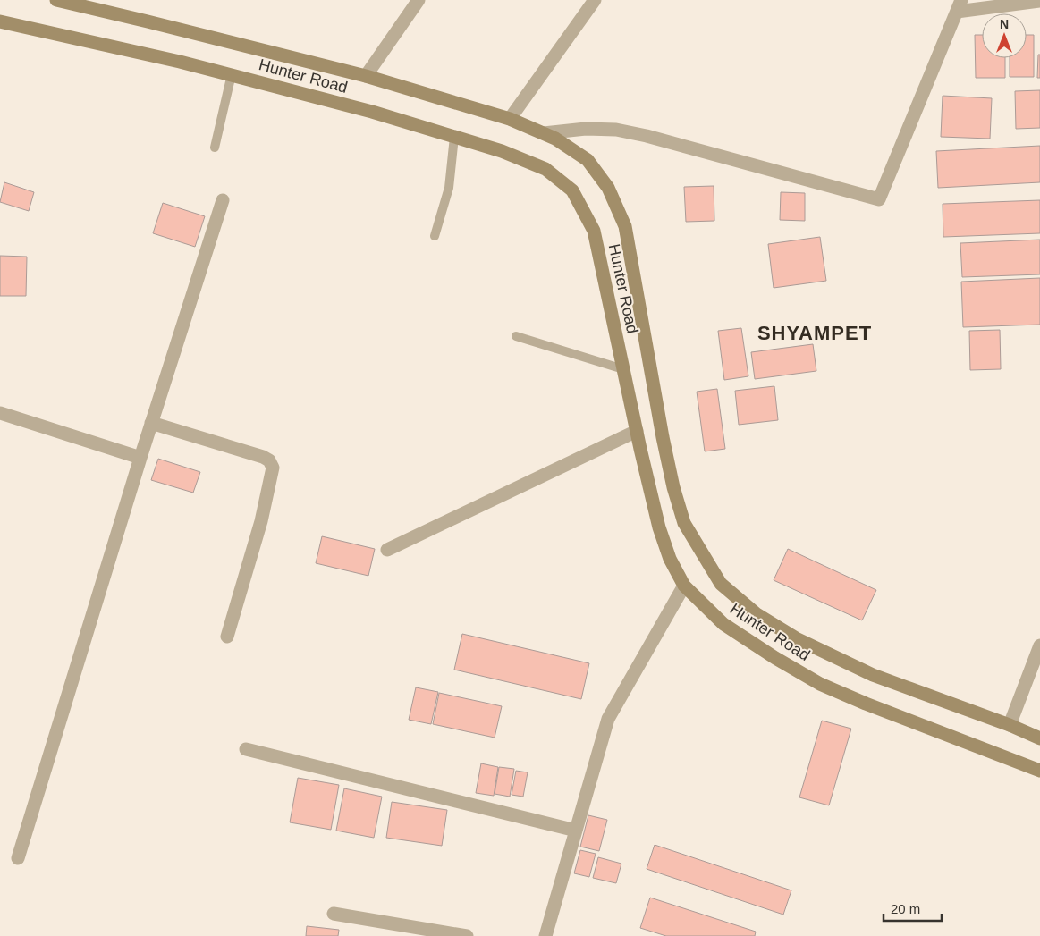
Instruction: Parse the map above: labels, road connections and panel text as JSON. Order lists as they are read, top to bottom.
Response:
{
  "streets": {
    "main road": ["Hunter Road"]
  },
  "districts": ["SHYAMPET"],
  "scale_bar": "20 m",
  "north": "top"
}
